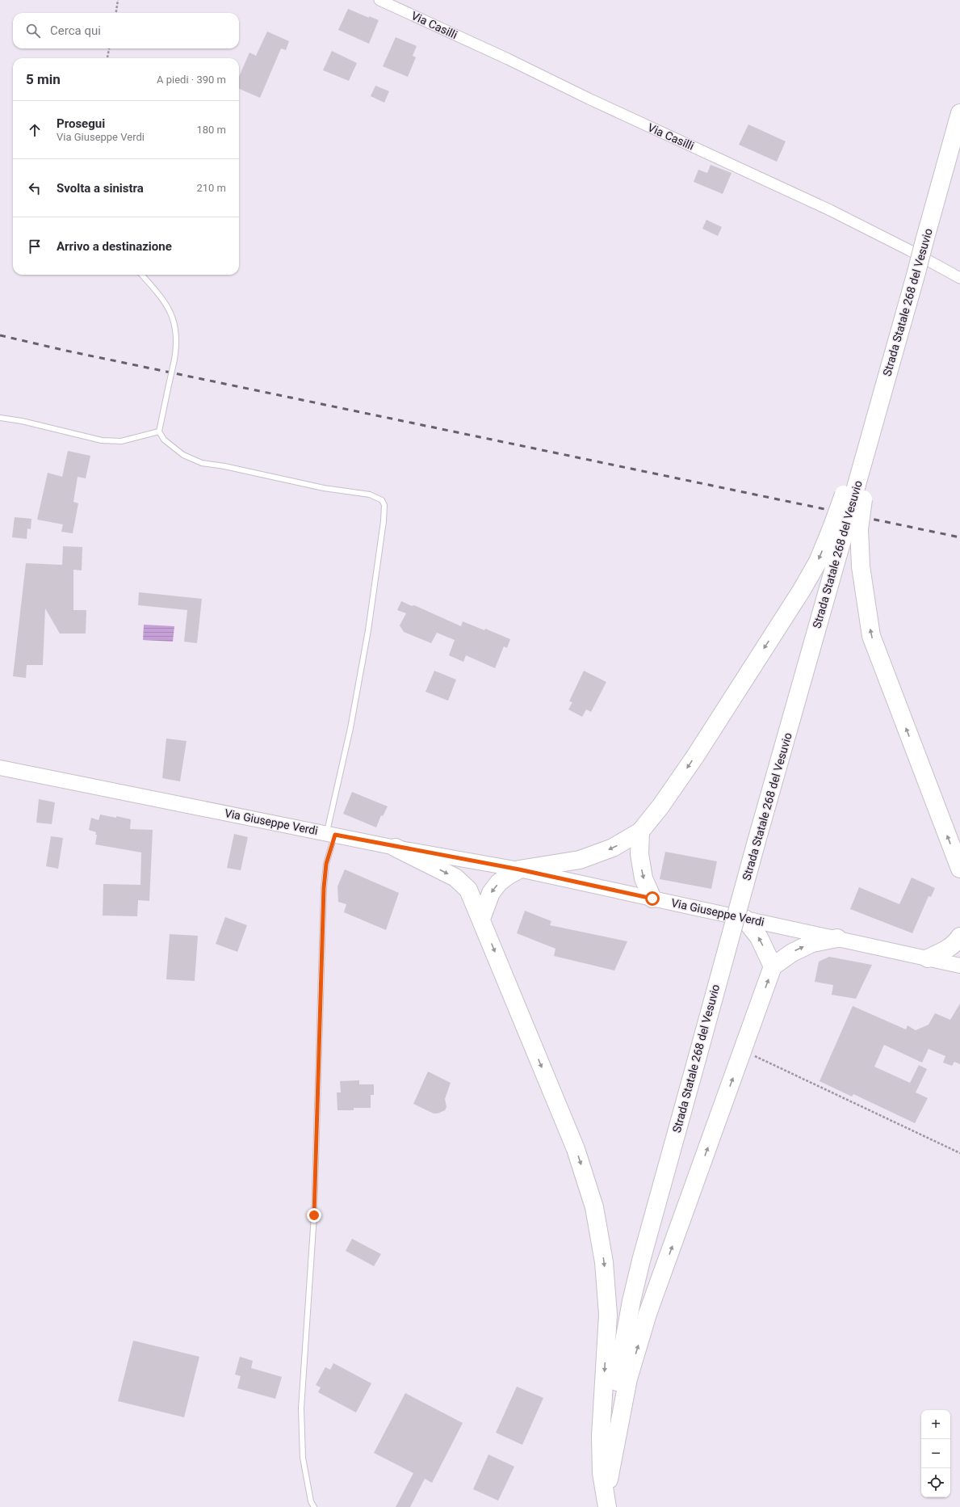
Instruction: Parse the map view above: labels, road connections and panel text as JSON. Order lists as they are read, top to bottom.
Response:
{
  "streets": {
    "highway": ["Strada Statale 268 del Vesuvio"],
    "street": ["Via Casilli", "Via Giuseppe Verdi"]
  },
  "page": {
    "search": "Cerca qui",
    "heading": ["5 min", "A piedi · 390 m"],
    "list": [
      ["Prosegui", "Via Giuseppe Verdi", "180 m"],
      ["Svolta a sinistra", "210 m"],
      "Arrivo a destinazione"
    ],
    "map_buttons": ["+", "−"]
  }
}
